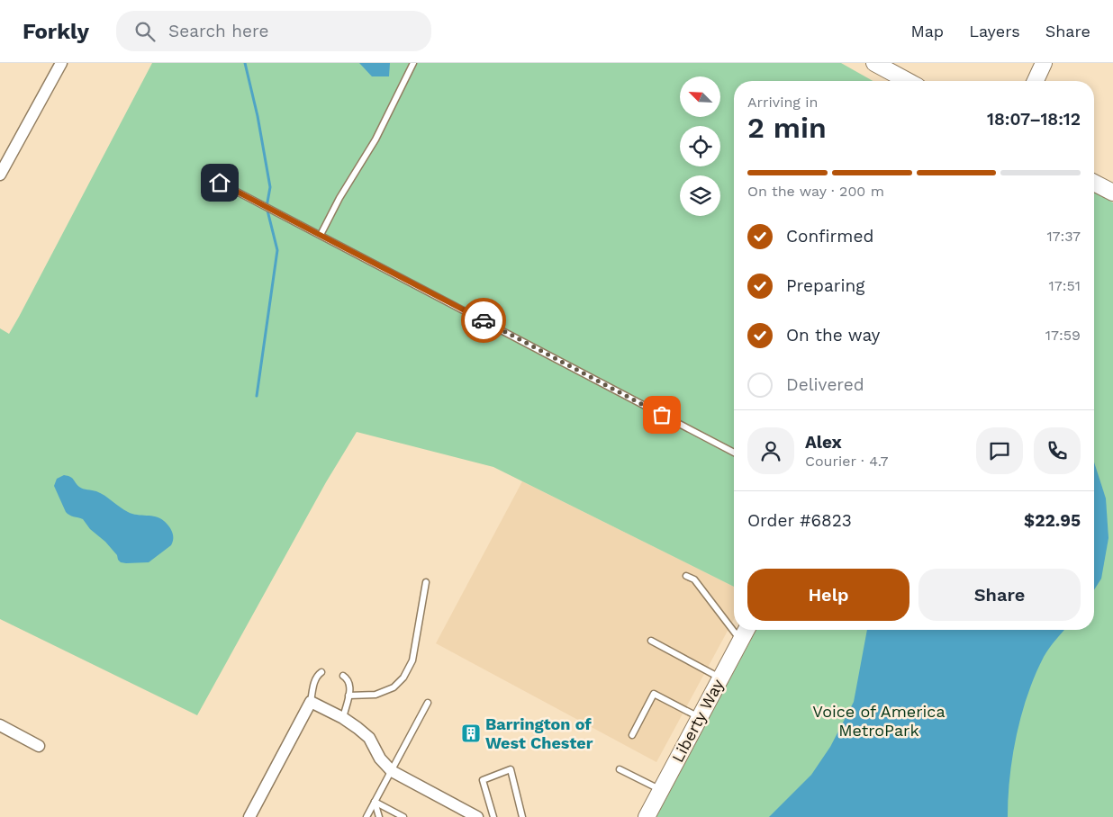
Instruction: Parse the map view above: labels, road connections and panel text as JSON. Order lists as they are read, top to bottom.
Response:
{
  "streets": {
    "main road": ["Liberty Way"]
  },
  "parks": ["Voice of America MetroPark"],
  "places": {
    "building": ["Barrington of West Chester"]
  },
  "north": "top left",
  "page": {
    "header": "Forkly",
    "search": "Search here",
    "nav": ["Map", "Layers", "Share"],
    "heading": ["2 min", "Arriving in", "18:07–18:12"],
    "panel": [
      "Alex",
      "Courier · 4.7",
      "Order #6823",
      "$22.95"
    ],
    "bar": "On the way · 200 m",
    "list": [
      ["Confirmed", "17:37"],
      ["Preparing", "17:51"],
      ["On the way", "17:59"],
      "Delivered"
    ],
    "buttons": ["Help", "Share"]
  }
}
